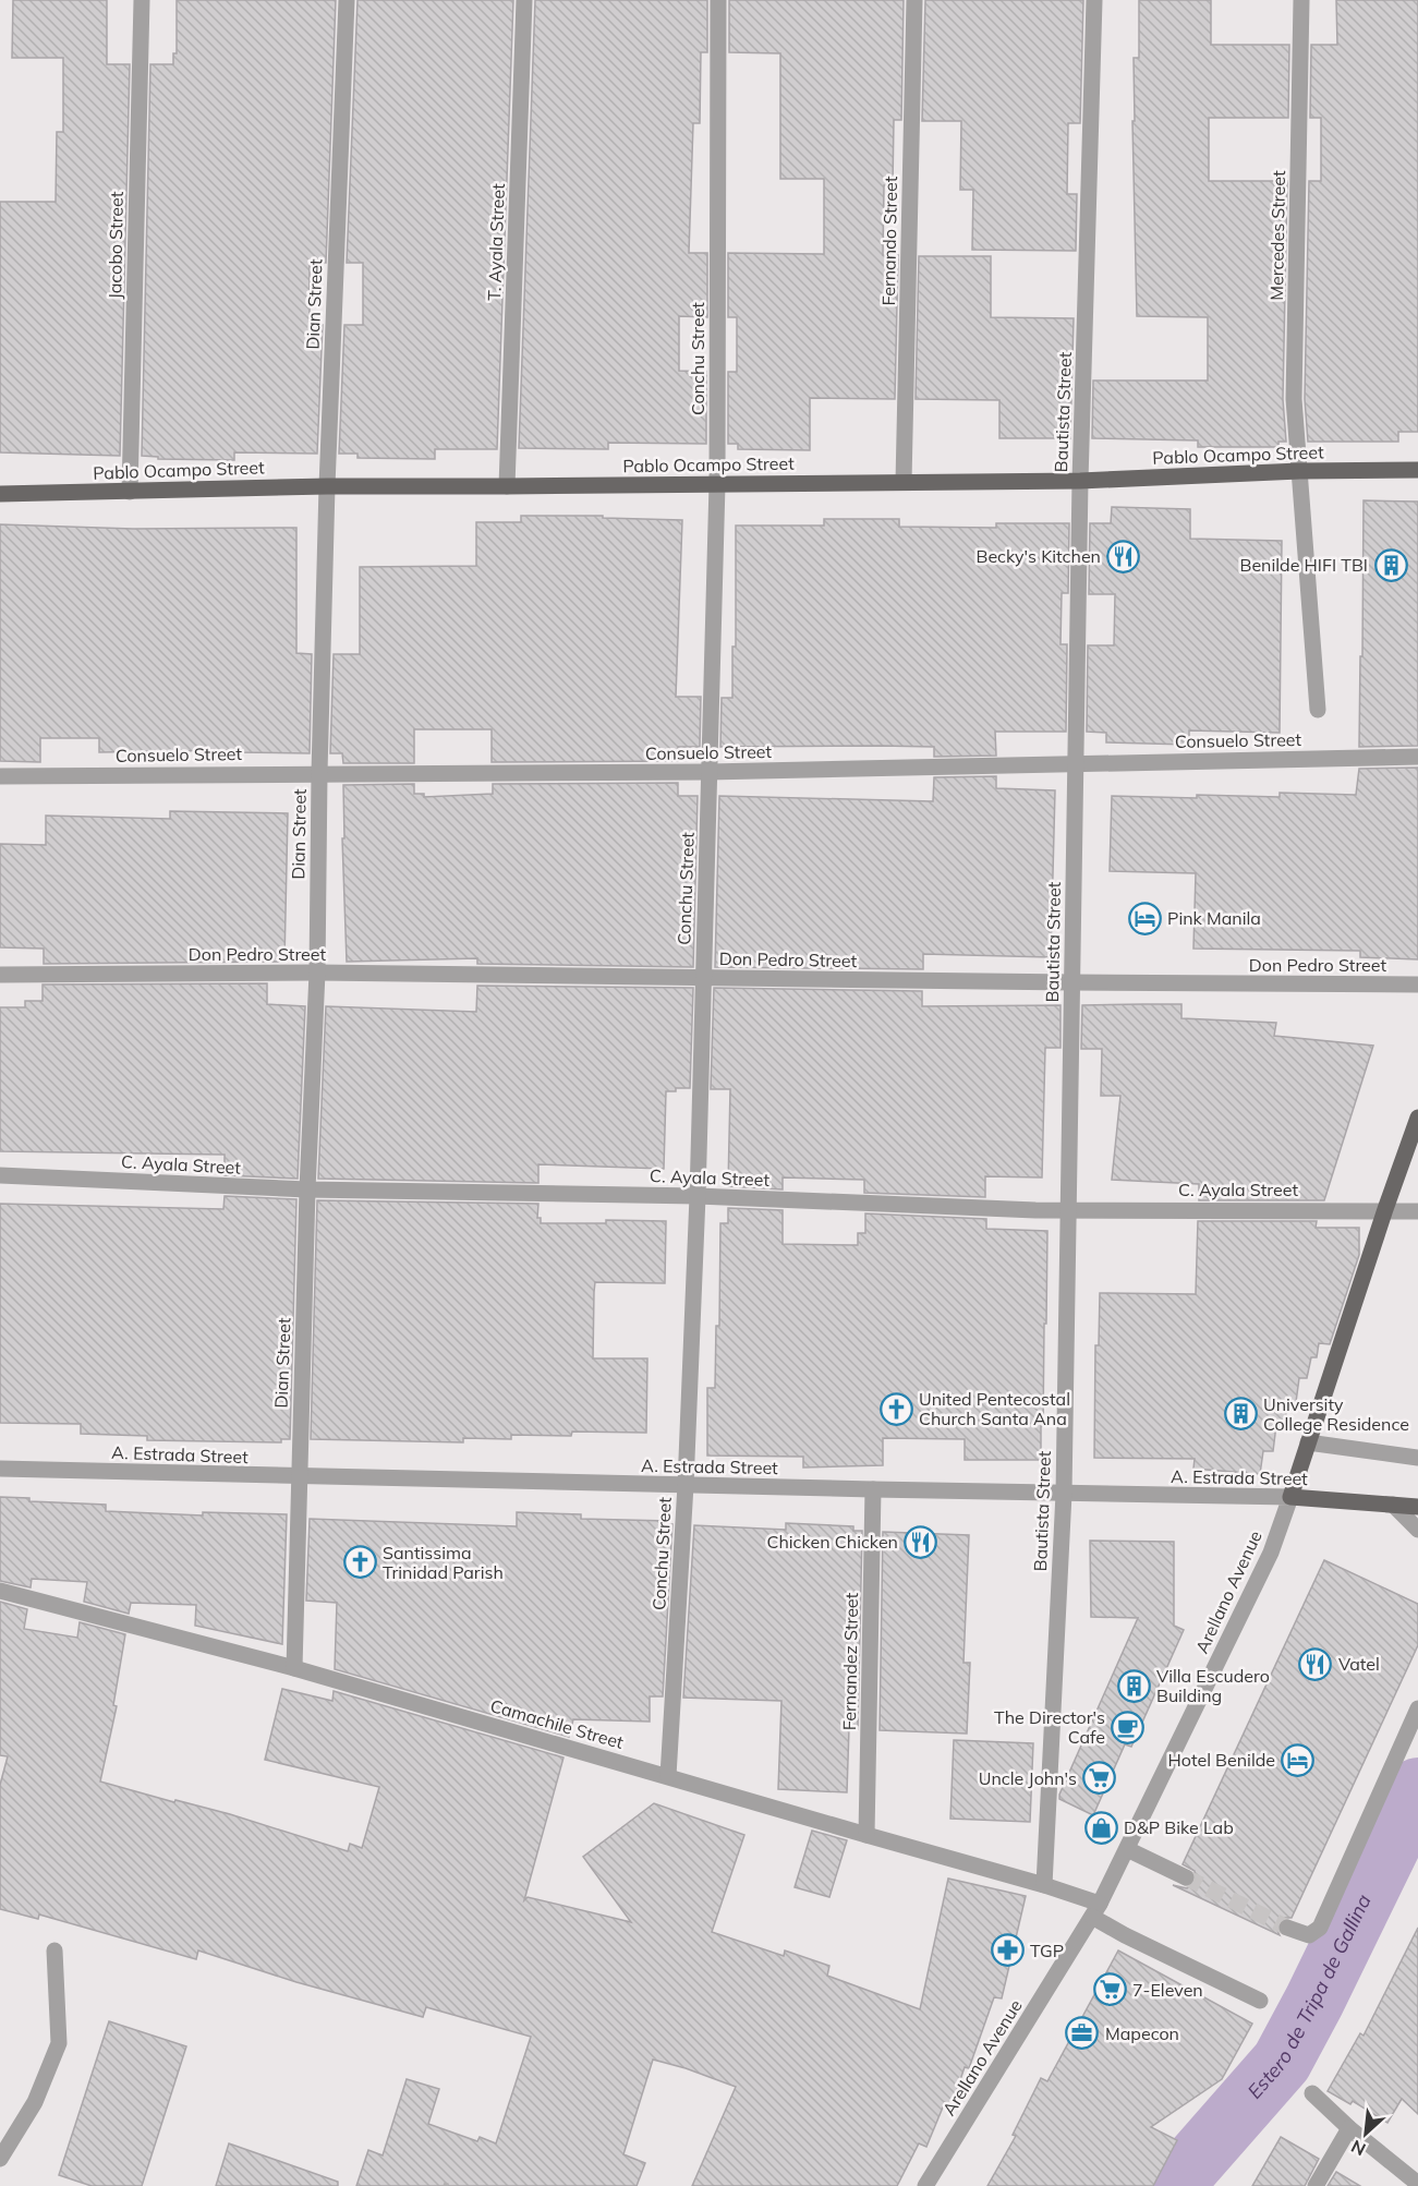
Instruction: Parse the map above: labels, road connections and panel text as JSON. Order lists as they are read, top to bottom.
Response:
{
  "streets": {
    "main road": ["Pablo Ocampo Street", "A. Estrada Street", "Arellano Avenue"],
    "street": [
      "Mercedes Street",
      "Fernando Street",
      "T. Ayala Street",
      "Jacobo Street",
      "Dian Street",
      "Conchu Street",
      "Bautista Street",
      "Consuelo Street",
      "Don Pedro Street",
      "C. Ayala Street",
      "Fernandez Street",
      "Camachile Street"
    ]
  },
  "crossings": [
    ["Mercedes Street", "Pablo Ocampo Street"],
    ["Fernando Street", "Pablo Ocampo Street"],
    ["T. Ayala Street", "Pablo Ocampo Street"],
    ["Jacobo Street", "Pablo Ocampo Street"],
    ["Dian Street", "Pablo Ocampo Street"],
    ["Dian Street", "Consuelo Street"],
    ["Dian Street", "Don Pedro Street"],
    ["Dian Street", "C. Ayala Street"],
    ["Dian Street", "A. Estrada Street"],
    ["Dian Street", "Camachile Street"],
    ["Conchu Street", "Pablo Ocampo Street"],
    ["Conchu Street", "Consuelo Street"],
    ["Conchu Street", "Don Pedro Street"],
    ["Conchu Street", "C. Ayala Street"],
    ["Conchu Street", "A. Estrada Street"],
    ["Conchu Street", "Camachile Street"],
    ["Bautista Street", "Pablo Ocampo Street"],
    ["Bautista Street", "Consuelo Street"],
    ["Bautista Street", "Don Pedro Street"],
    ["Bautista Street", "C. Ayala Street"],
    ["Bautista Street", "A. Estrada Street"],
    ["Bautista Street", "Camachile Street"],
    ["C. Ayala Street", "Arellano Avenue"],
    ["A. Estrada Street", "Arellano Avenue"],
    ["A. Estrada Street", "Fernandez Street"],
    ["Arellano Avenue", "Camachile Street"],
    ["Fernandez Street", "Camachile Street"]
  ],
  "water": ["Estero de Tripa de Gallina"],
  "places": {
    "restaurant": ["Becky's Kitchen", "Chicken Chicken", "Vatel"],
    "building": ["Benilde HIFI TBI", "University College Residence", "Villa Escudero Building"],
    "hotel": ["Pink Manila", "Hotel Benilde"],
    "church": ["United Pentecostal Church Santa Ana", "Santissima Trinidad Parish"],
    "cafe": ["The Director's Cafe"],
    "supermarket": ["Uncle John's", "7-Eleven"],
    "shop": ["D&P Bike Lab"],
    "pharmacy": ["TGP"],
    "office": ["Mapecon"]
  },
  "north": "bottom left"
}
